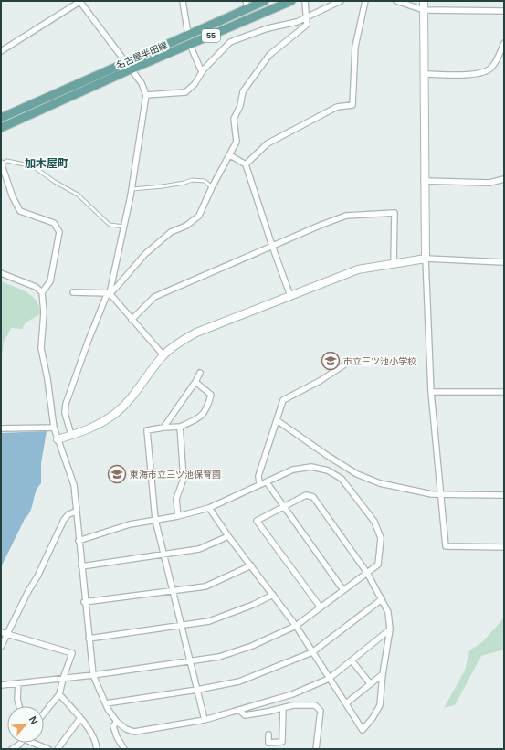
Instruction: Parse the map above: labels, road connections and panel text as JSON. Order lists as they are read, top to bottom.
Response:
{
  "streets": {
    "main road": ["55", "名古屋半田線"]
  },
  "districts": ["加木屋町"],
  "places": {
    "school or university": ["市立三ツ池小学校", "東海市立三ツ池保育園"]
  },
  "north": "top right"
}
